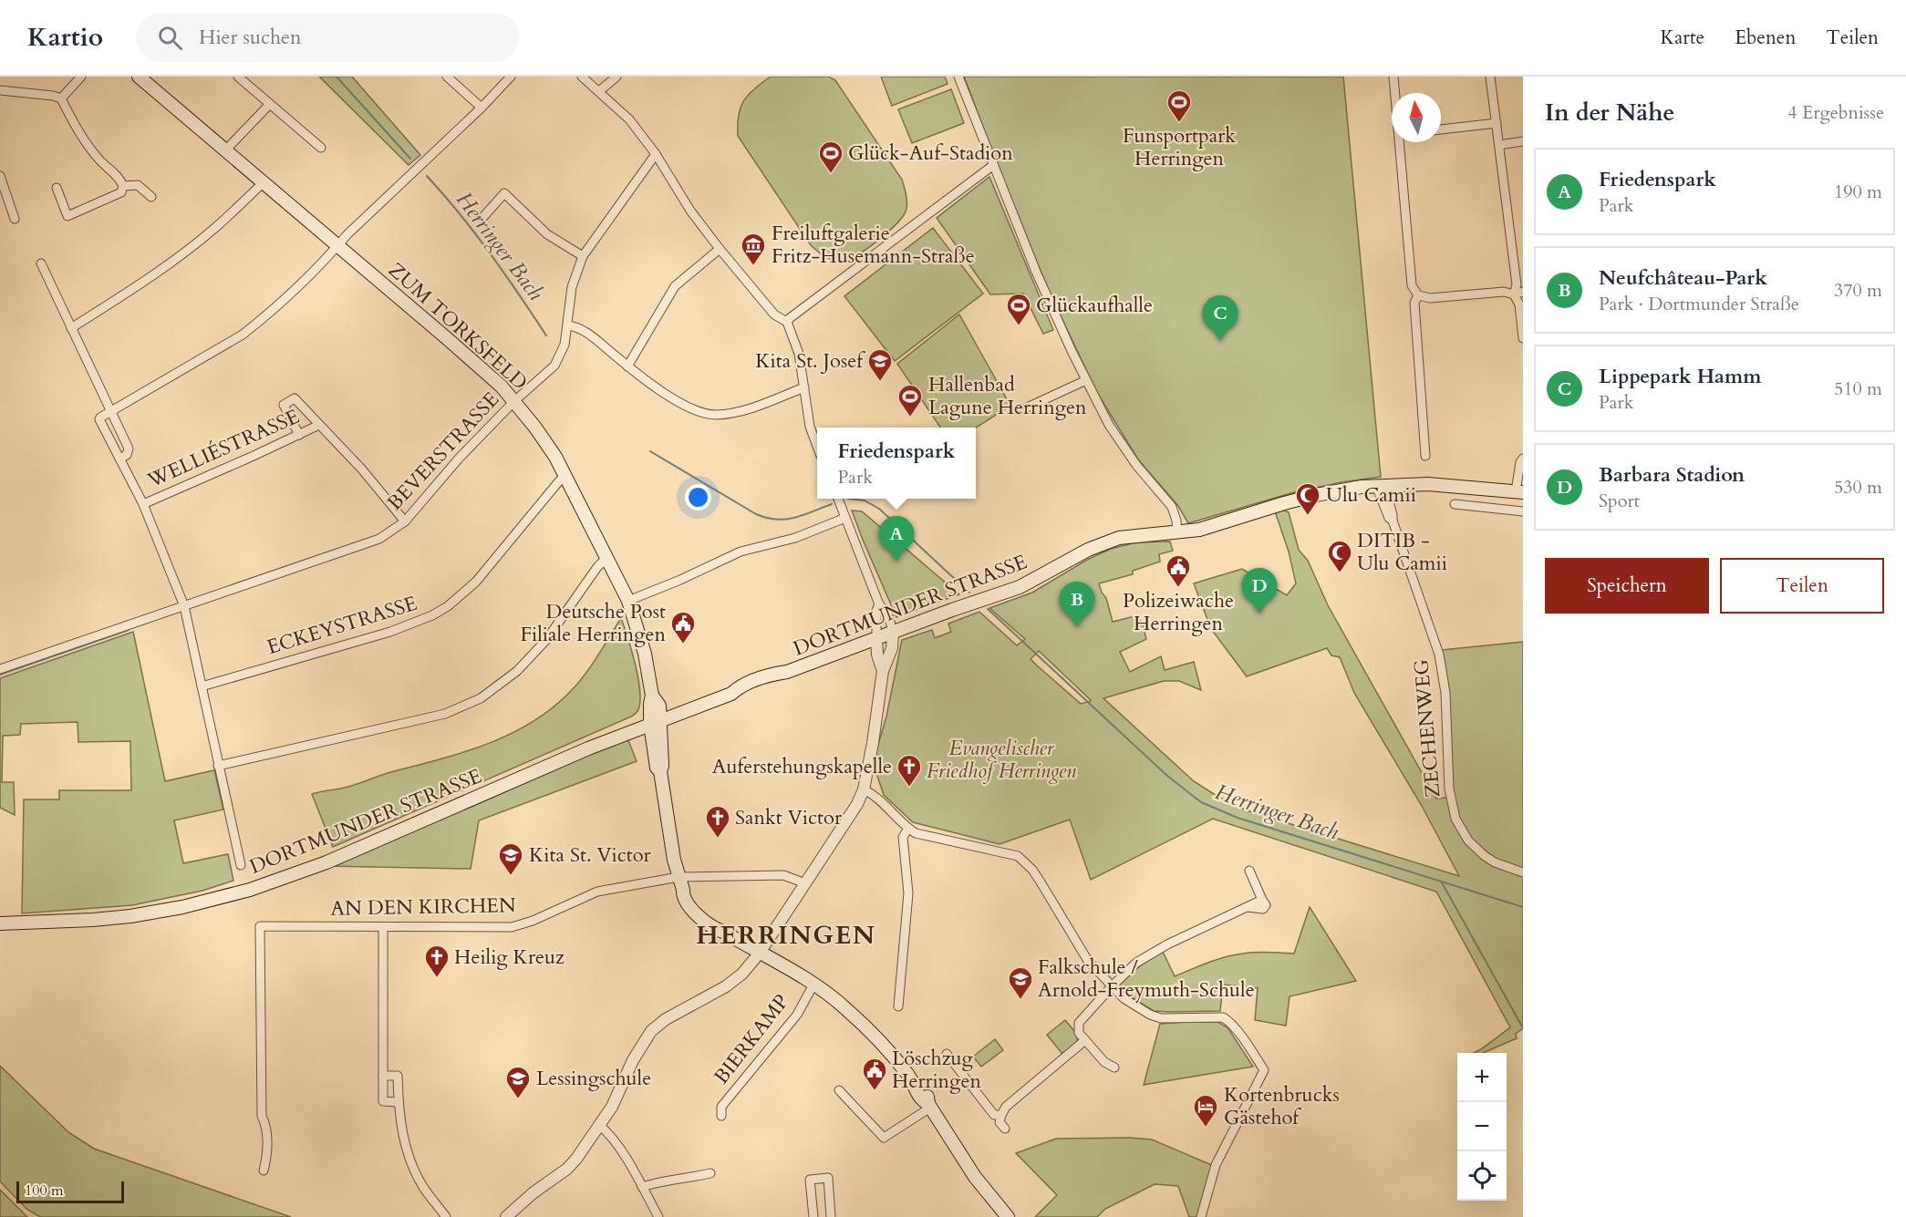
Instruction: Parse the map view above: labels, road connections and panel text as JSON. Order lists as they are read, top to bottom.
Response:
{
  "streets": {
    "main road": ["ZUM TORKSFELD", "DORTMUNDER STRASSE"],
    "street": [
      "WELLIÉSTRASSE",
      "BEVERSTRASSE",
      "ECKEYSTRASSE",
      "ZECHENWEG",
      "AN DEN KIRCHEN",
      "BIERKAMP"
    ]
  },
  "crossings": [
    ["ZUM TORKSFELD", "BEVERSTRASSE"],
    ["ZUM TORKSFELD", "DORTMUNDER STRASSE"],
    ["ZUM TORKSFELD", "ECKEYSTRASSE"],
    ["ZUM TORKSFELD", "AN DEN KIRCHEN"],
    ["DORTMUNDER STRASSE", "ZECHENWEG"]
  ],
  "districts": ["HERRINGEN"],
  "water": ["Herringer Bach"],
  "parks": ["Evangelischer Friedhof Herringen"],
  "places": {
    "sports": [
      "Funsportpark Herringen",
      "Glück-Auf-Stadion",
      "Glückaufhalle",
      "Hallenbad Lagune Herringen"
    ],
    "museum": ["Freiluftgalerie Fritz-Husemann-Straße"],
    "school or university": [
      "Kita St. Josef",
      "Kita St. Victor",
      "Falkschule / Arnold-Freymuth-Schule",
      "Lessingschule"
    ],
    "mosque": ["Ulu Camii", "DITIB - Ulu Camii"],
    "public building": ["Polizeiwache Herringen", "Deutsche Post Filiale Herringen", "Löschzug Herringen"],
    "church": ["Auferstehungskapelle", "Sankt Victor", "Heilig Kreuz"],
    "hotel": ["Kortenbrucks Gästehof"]
  },
  "scale_bar": "100 m",
  "north": "top",
  "page": {
    "header": "Kartio",
    "search": "Hier suchen",
    "nav": ["Karte", "Ebenen", "Teilen"],
    "heading": ["In der Nähe", "4 Ergebnisse"],
    "list": [
      {
        "mark": "A",
        "name": "Friedenspark",
        "note": "Park",
        "value": "190 m"
      },
      {
        "mark": "B",
        "name": "Neufchâteau-Park",
        "note": "Park · Dortmunder Straße",
        "value": "370 m"
      },
      {
        "mark": "C",
        "name": "Lippepark Hamm",
        "note": "Park",
        "value": "510 m"
      },
      {
        "mark": "D",
        "name": "Barbara Stadion",
        "note": "Sport",
        "value": "530 m"
      }
    ],
    "pins": [
      "C",
      "A",
      "D",
      "B"
    ],
    "popup": ["Friedenspark", "Park"],
    "buttons": ["Speichern", "Teilen"],
    "map_buttons": ["+", "−"],
    "scale": "100 m"
  }
}
